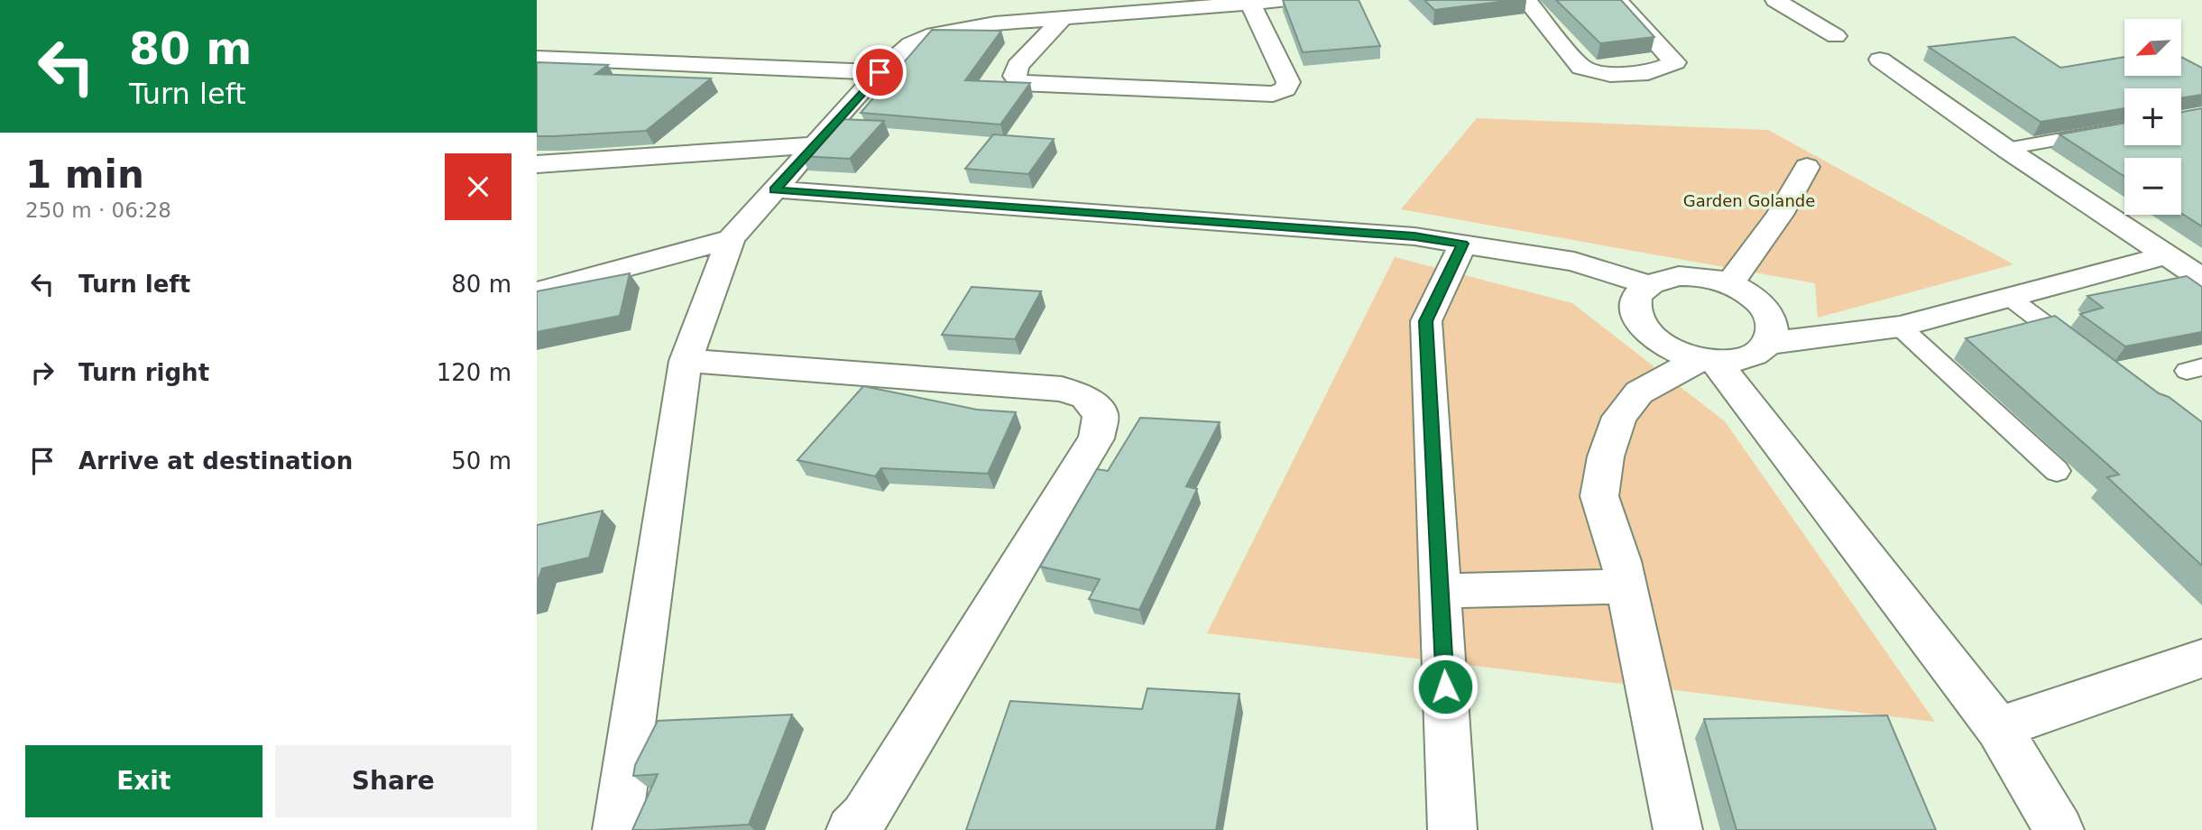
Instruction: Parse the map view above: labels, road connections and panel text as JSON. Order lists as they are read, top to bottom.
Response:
{
  "parks": ["Garden Golande"],
  "north": "bottom left",
  "page": {
    "turn": ["80 m", "Turn left"],
    "map_buttons": ["+", "−"],
    "heading": ["1 min", "250 m · 06:28"],
    "list": [
      {
        "name": "Turn left",
        "value": "80 m"
      },
      {
        "name": "Turn right",
        "value": "120 m"
      },
      {
        "name": "Arrive at destination",
        "value": "50 m"
      }
    ],
    "buttons": ["Exit", "Share"]
  }
}
